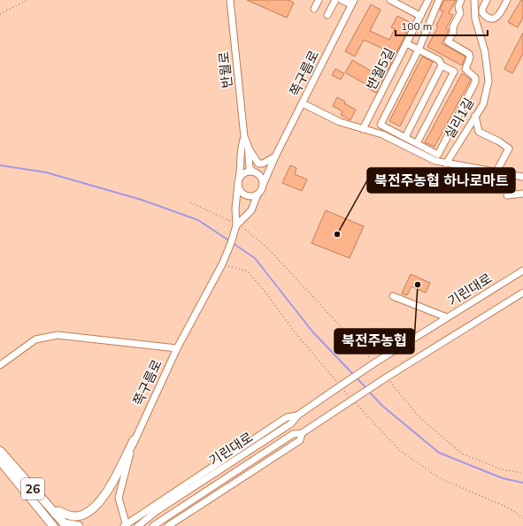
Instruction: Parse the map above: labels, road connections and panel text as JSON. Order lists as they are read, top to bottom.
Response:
{
  "streets": {
    "main road": ["26"],
    "street": [
      "반월5길",
      "반월로",
      "쪽구름로",
      "실리1길",
      "기린대로"
    ]
  },
  "places": ["북전주농협 하나로마트", "북전주농협"],
  "scale_bar": "100 m"
}
